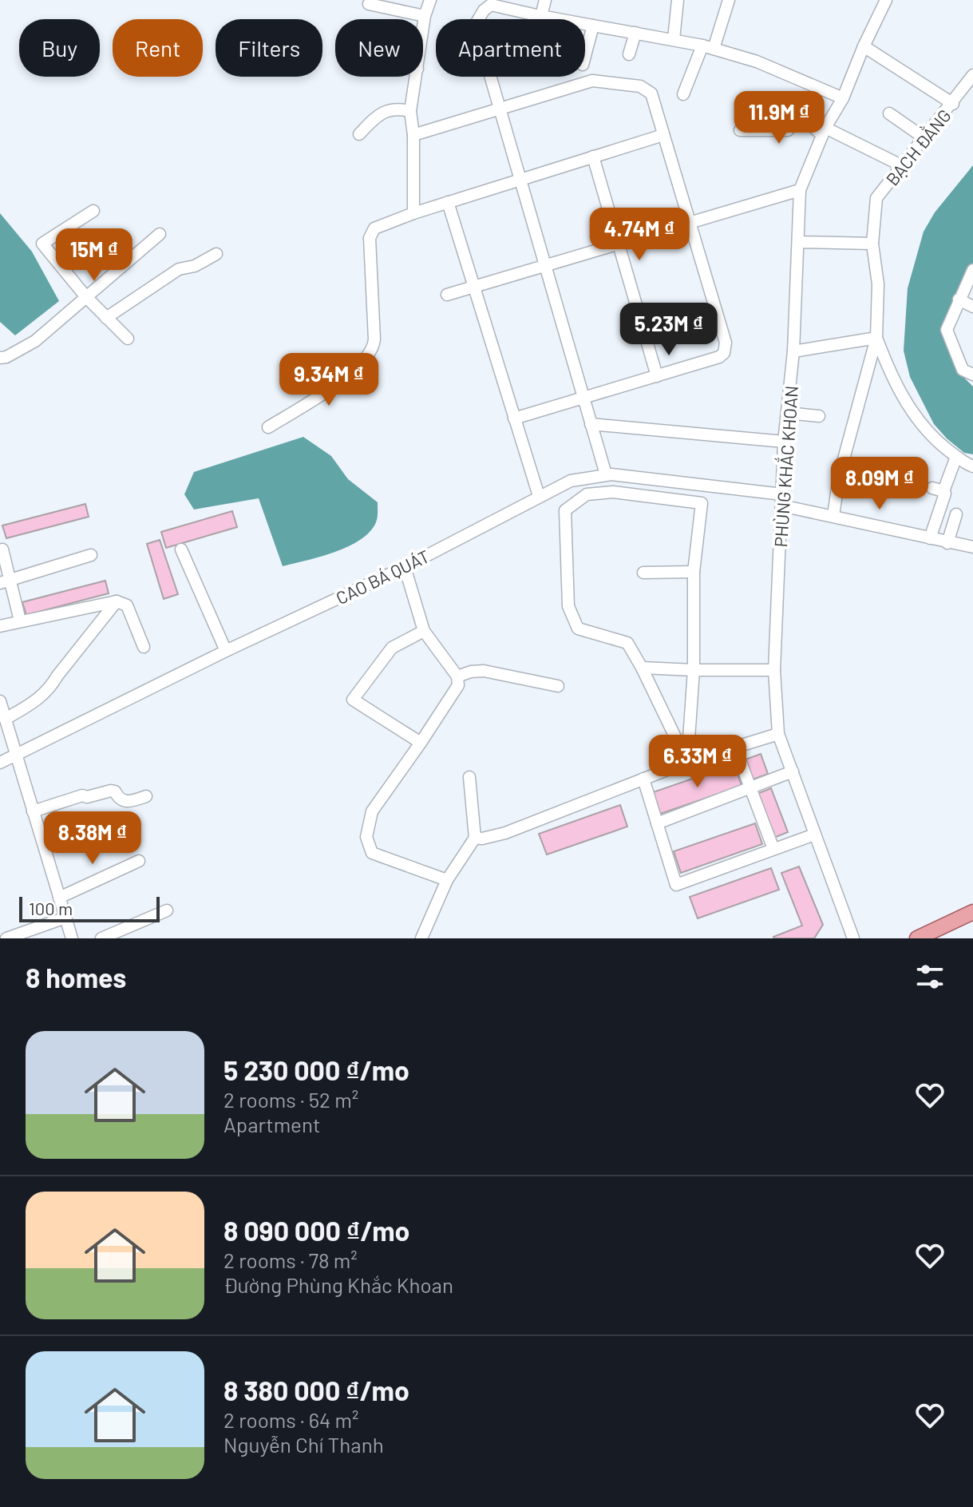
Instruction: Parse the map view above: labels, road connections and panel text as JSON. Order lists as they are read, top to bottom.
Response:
{
  "streets": {
    "street": ["BẠCH ĐẰNG", "PHÙNG KHẮC KHOAN", "CAO BÁ QUÁT"]
  },
  "crossings": [
    ["PHÙNG KHẮC KHOAN", "CAO BÁ QUÁT"]
  ],
  "scale_bar": "100 m",
  "page": {
    "chip": [
      "Buy",
      "Rent",
      "Filters",
      "New",
      "Apartment"
    ],
    "price": [
      "11.9M ₫",
      "4.74M ₫",
      "15M ₫",
      "5.23M ₫",
      "9.34M ₫",
      "8.09M ₫",
      "6.33M ₫",
      "8.38M ₫"
    ],
    "scale": "100 m",
    "heading": "8 homes",
    "list": [
      {
        "name": "5 230 000 ₫/mo",
        "note": "2 rooms · 52 m² · Apartment"
      },
      {
        "name": "8 090 000 ₫/mo",
        "note": "2 rooms · 78 m² · Đường Phùng Khắc Khoan"
      },
      {
        "name": "8 380 000 ₫/mo",
        "note": "2 rooms · 64 m² · Nguyễn Chí Thanh"
      }
    ]
  }
}
